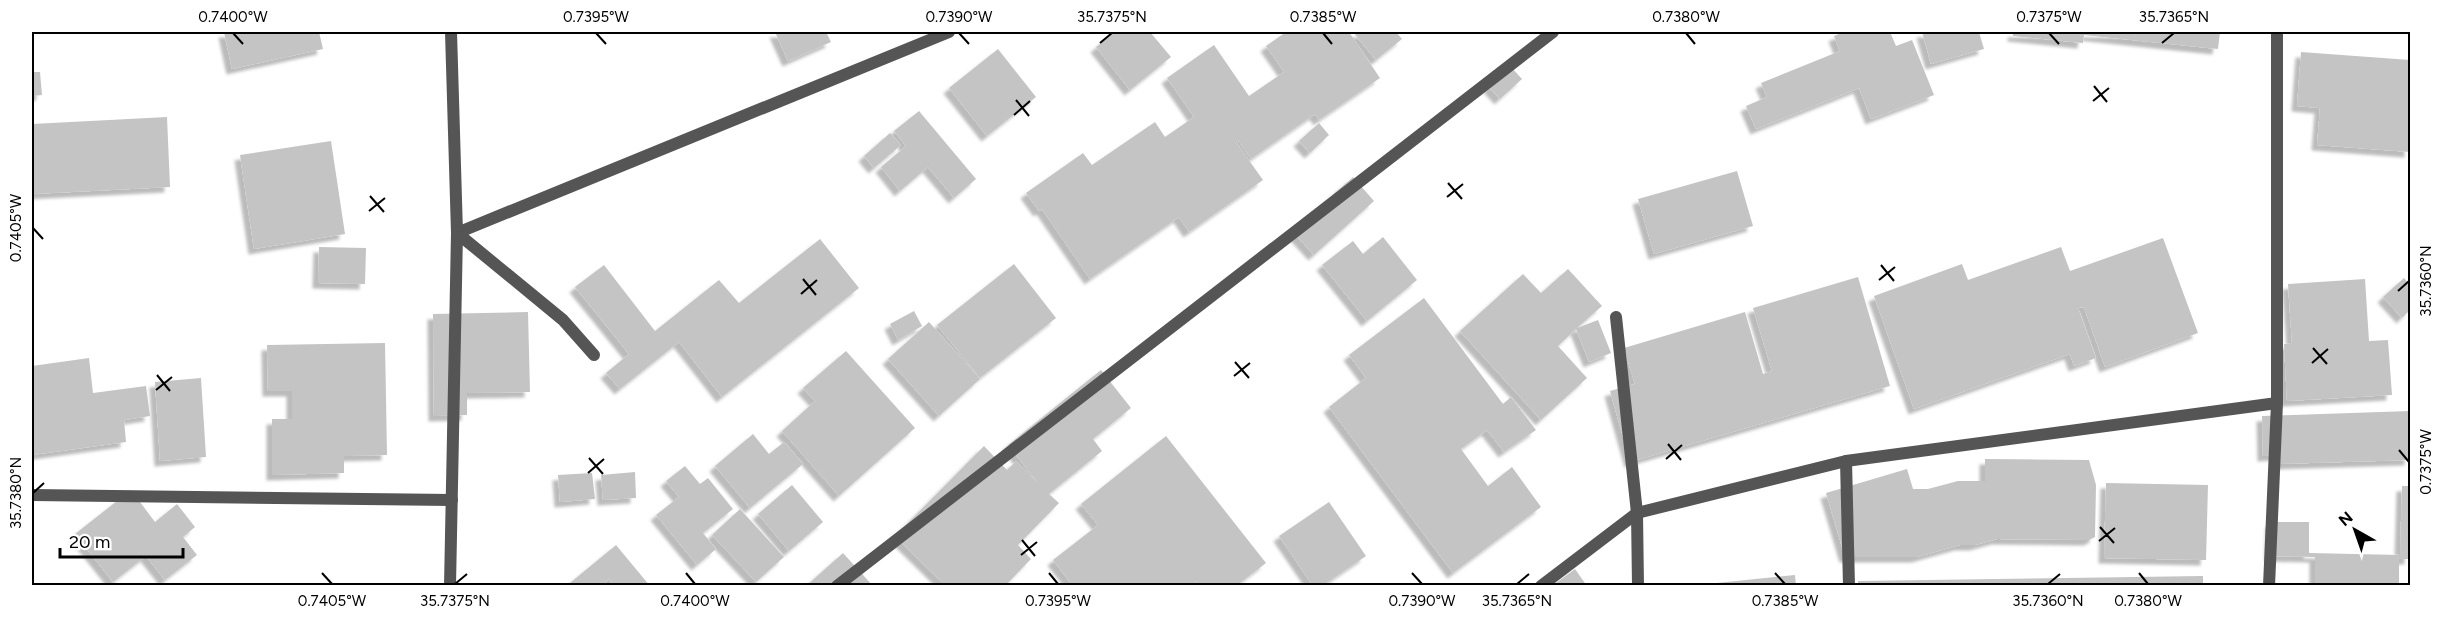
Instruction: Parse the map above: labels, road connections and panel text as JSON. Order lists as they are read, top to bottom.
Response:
{
  "scale_bar": "20 m",
  "north": "top left",
  "coordinates": [
    "0.7400°W",
    "0.7395°W",
    "0.7390°W",
    "35.7375°N",
    "0.7385°W",
    "0.7380°W",
    "0.7375°W",
    "35.7365°N",
    "0.7405°W",
    "35.7360°N",
    "35.7380°N"
  ]
}
